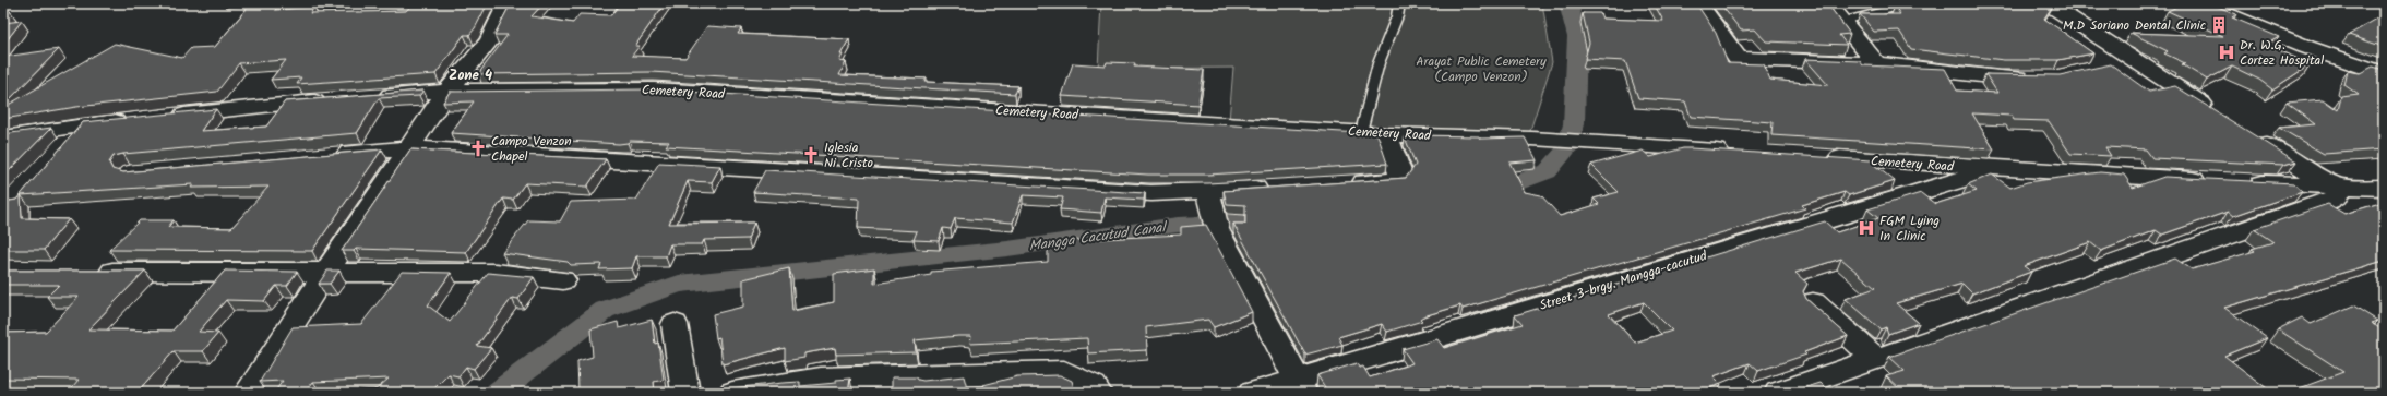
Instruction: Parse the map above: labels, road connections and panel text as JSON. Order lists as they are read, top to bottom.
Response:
{
  "streets": {
    "main road": ["Cemetery Road", "Street 3-brgy. Mangga-cacutud"]
  },
  "crossings": [
    ["Cemetery Road", "Street 3-brgy. Mangga-cacutud"]
  ],
  "districts": ["Zone 4"],
  "water": ["Mangga Cacutud Canal"],
  "parks": ["Arayat Public Cemetery (Campo Venzon)"],
  "places": {
    "building": ["M.D Soriano Dental Clinic"],
    "hospital": ["Dr. W.G. Cortez Hospital", "FGM Lying In Clinic"],
    "church": ["Campo Venzon Chapel", "Iglesia Ni Cristo"]
  }
}
